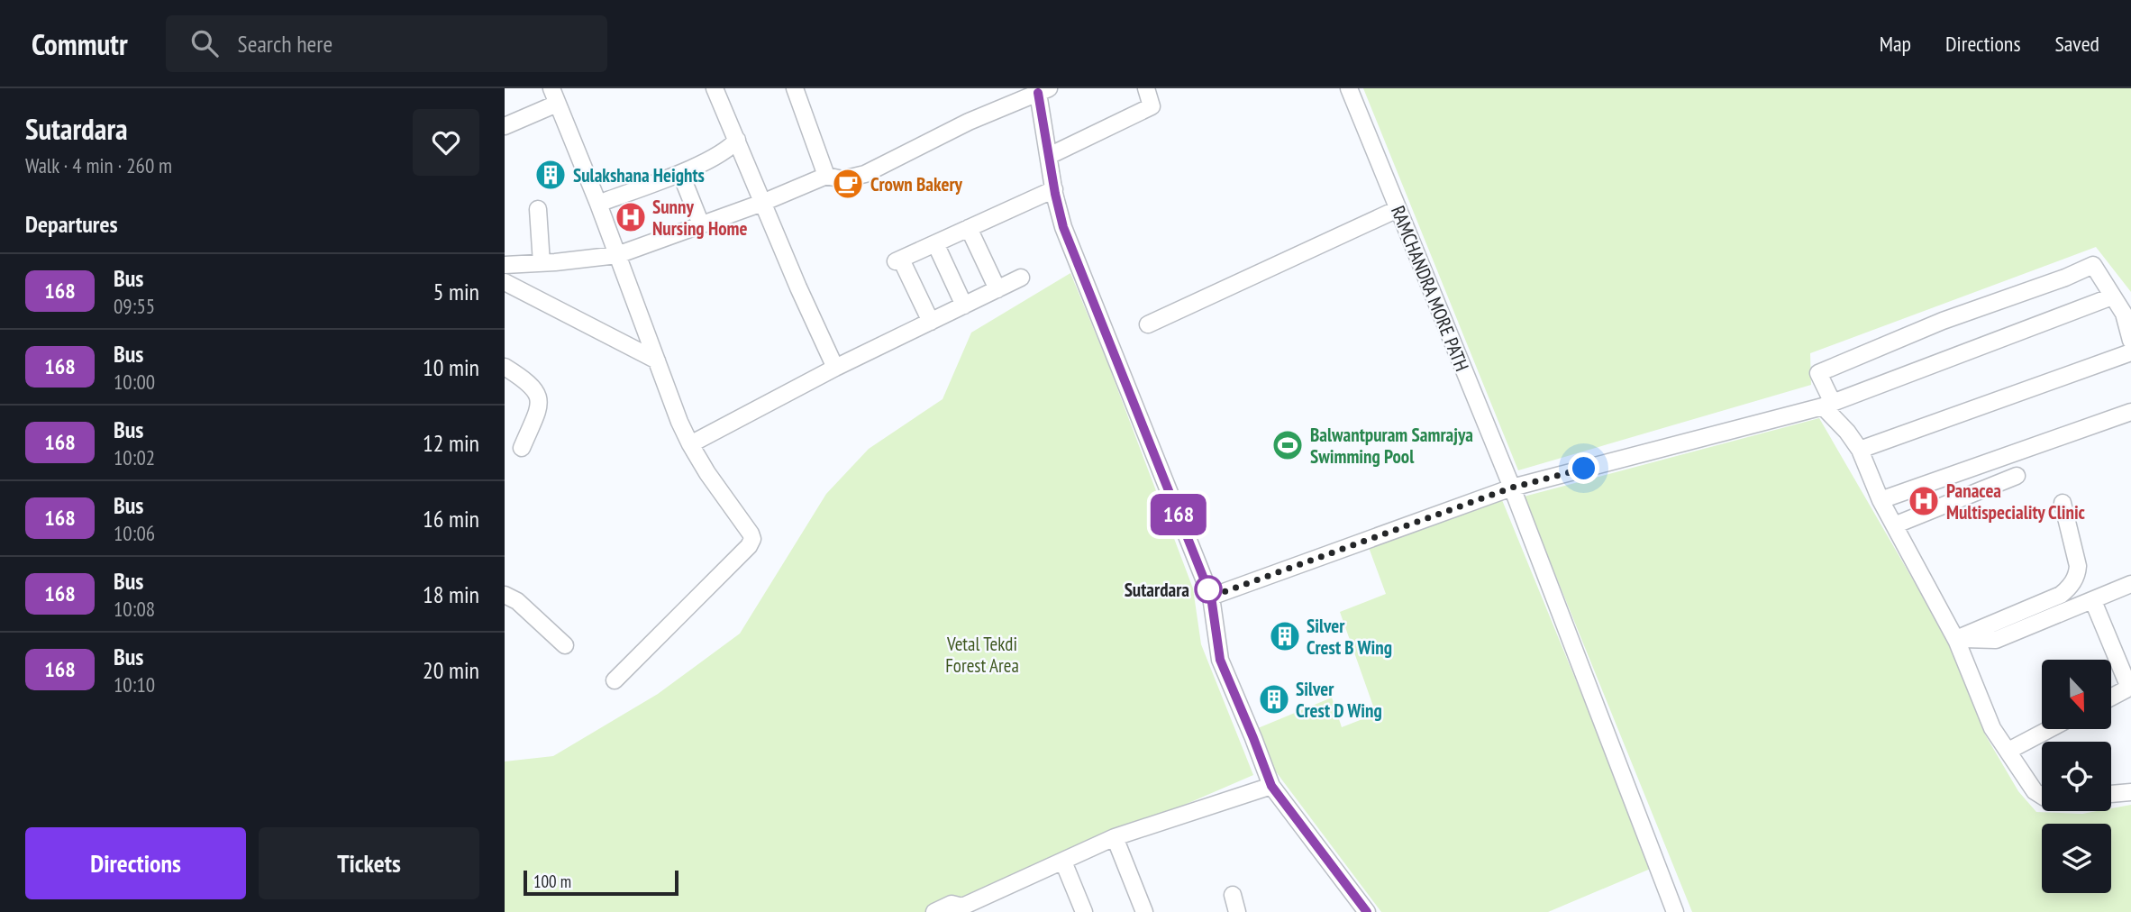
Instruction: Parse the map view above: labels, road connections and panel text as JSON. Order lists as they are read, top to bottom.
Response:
{
  "streets": {
    "street": ["RAMCHANDRA MORE PATH"]
  },
  "parks": ["Vetal Tekdi Forest Area"],
  "places": {
    "building": ["Sulakshana Heights", "Silver Crest B Wing", "Silver Crest D Wing"],
    "cafe": ["Crown Bakery"],
    "hospital": ["Sunny Nursing Home", "Panacea Multispeciality Clinic"],
    "sports": ["Balwantpuram Samrajya Swimming Pool"],
    "other": ["Sutardara"]
  },
  "lines": ["bus line 168"],
  "scale_bar": "100 m",
  "north": "bottom",
  "page": {
    "header": "Commutr",
    "search": "Search here",
    "nav": ["Map", "Directions", "Saved"],
    "heading": [
      ["Sutardara", "Walk · 4 min · 260 m"],
      "Departures"
    ],
    "on_map": "168",
    "list": [
      {
        "mark": "168",
        "name": "Bus",
        "note": "09:55",
        "value": "5 min"
      },
      {
        "mark": "168",
        "name": "Bus",
        "note": "10:00",
        "value": "10 min"
      },
      {
        "mark": "168",
        "name": "Bus",
        "note": "10:02",
        "value": "12 min"
      },
      {
        "mark": "168",
        "name": "Bus",
        "note": "10:06",
        "value": "16 min"
      },
      {
        "mark": "168",
        "name": "Bus",
        "note": "10:08",
        "value": "18 min"
      },
      {
        "mark": "168",
        "name": "Bus",
        "note": "10:10",
        "value": "20 min"
      }
    ],
    "buttons": ["Directions", "Tickets"],
    "scale": "100 m"
  }
}
